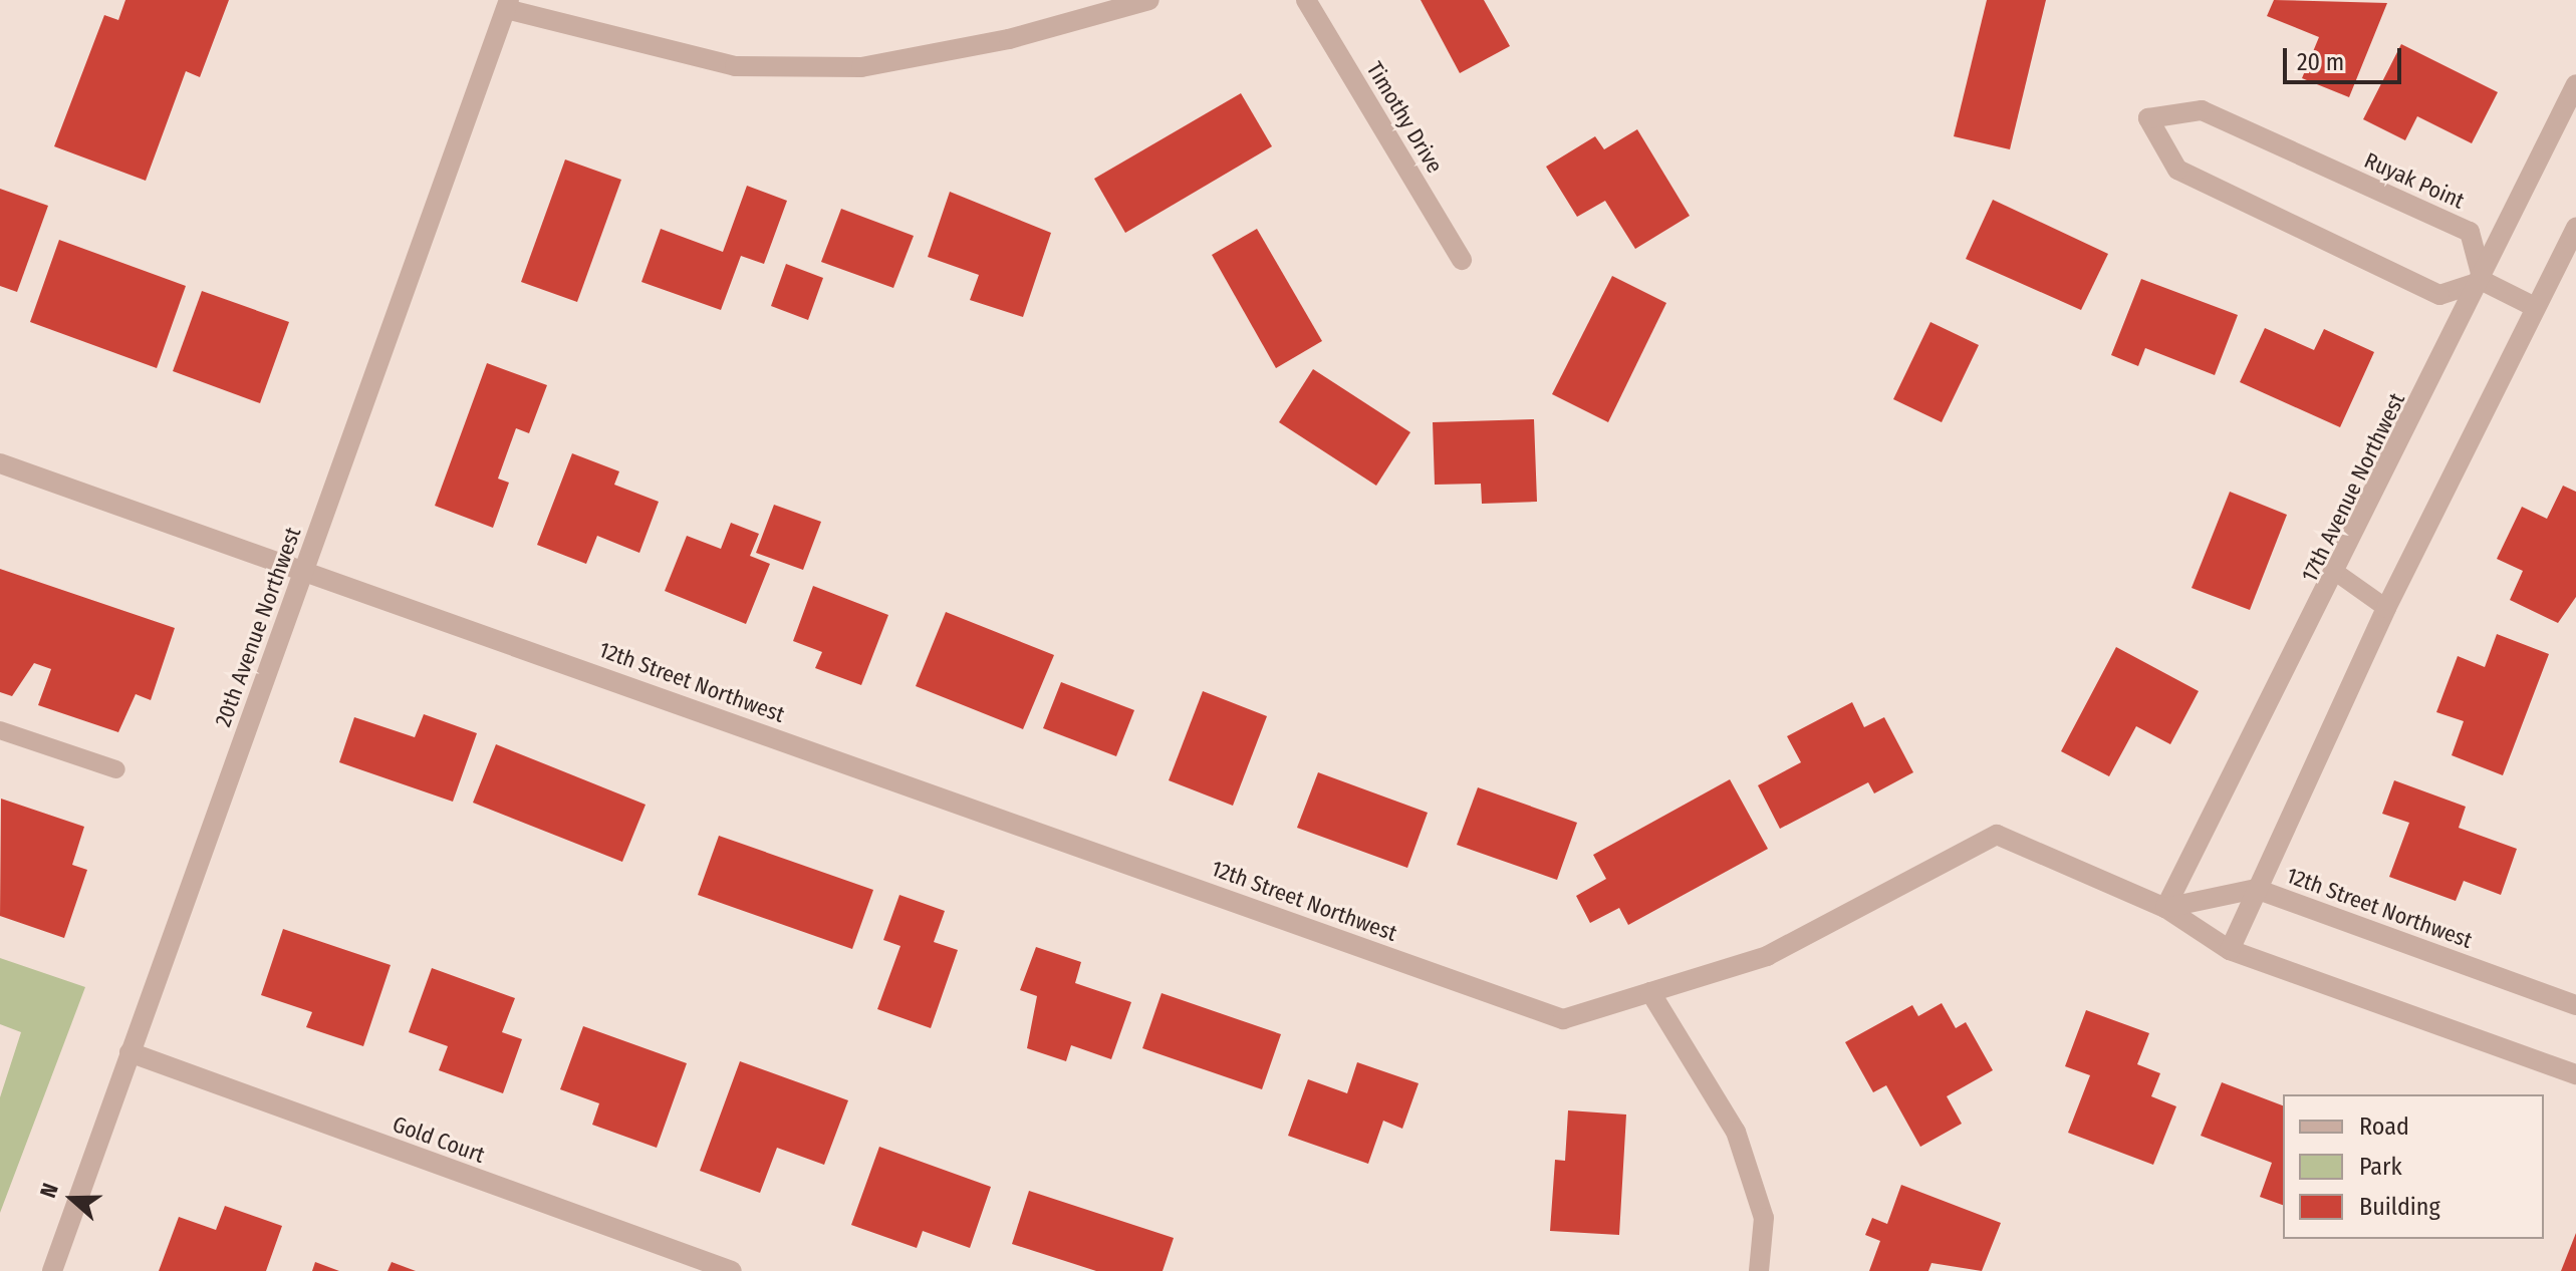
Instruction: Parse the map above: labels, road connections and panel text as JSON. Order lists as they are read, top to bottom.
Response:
{
  "streets": {
    "street": [
      "Timothy Drive",
      "Ruyak Point",
      "17th Avenue Northwest",
      "20th Avenue Northwest",
      "12th Street Northwest",
      "Gold Court"
    ]
  },
  "crossings": [
    ["Ruyak Point", "17th Avenue Northwest"],
    ["17th Avenue Northwest", "12th Street Northwest"],
    ["20th Avenue Northwest", "12th Street Northwest"],
    ["20th Avenue Northwest", "Gold Court"]
  ],
  "legend": ["Road", "Park", "Building"],
  "scale_bar": "20 m",
  "north": "left"
}
